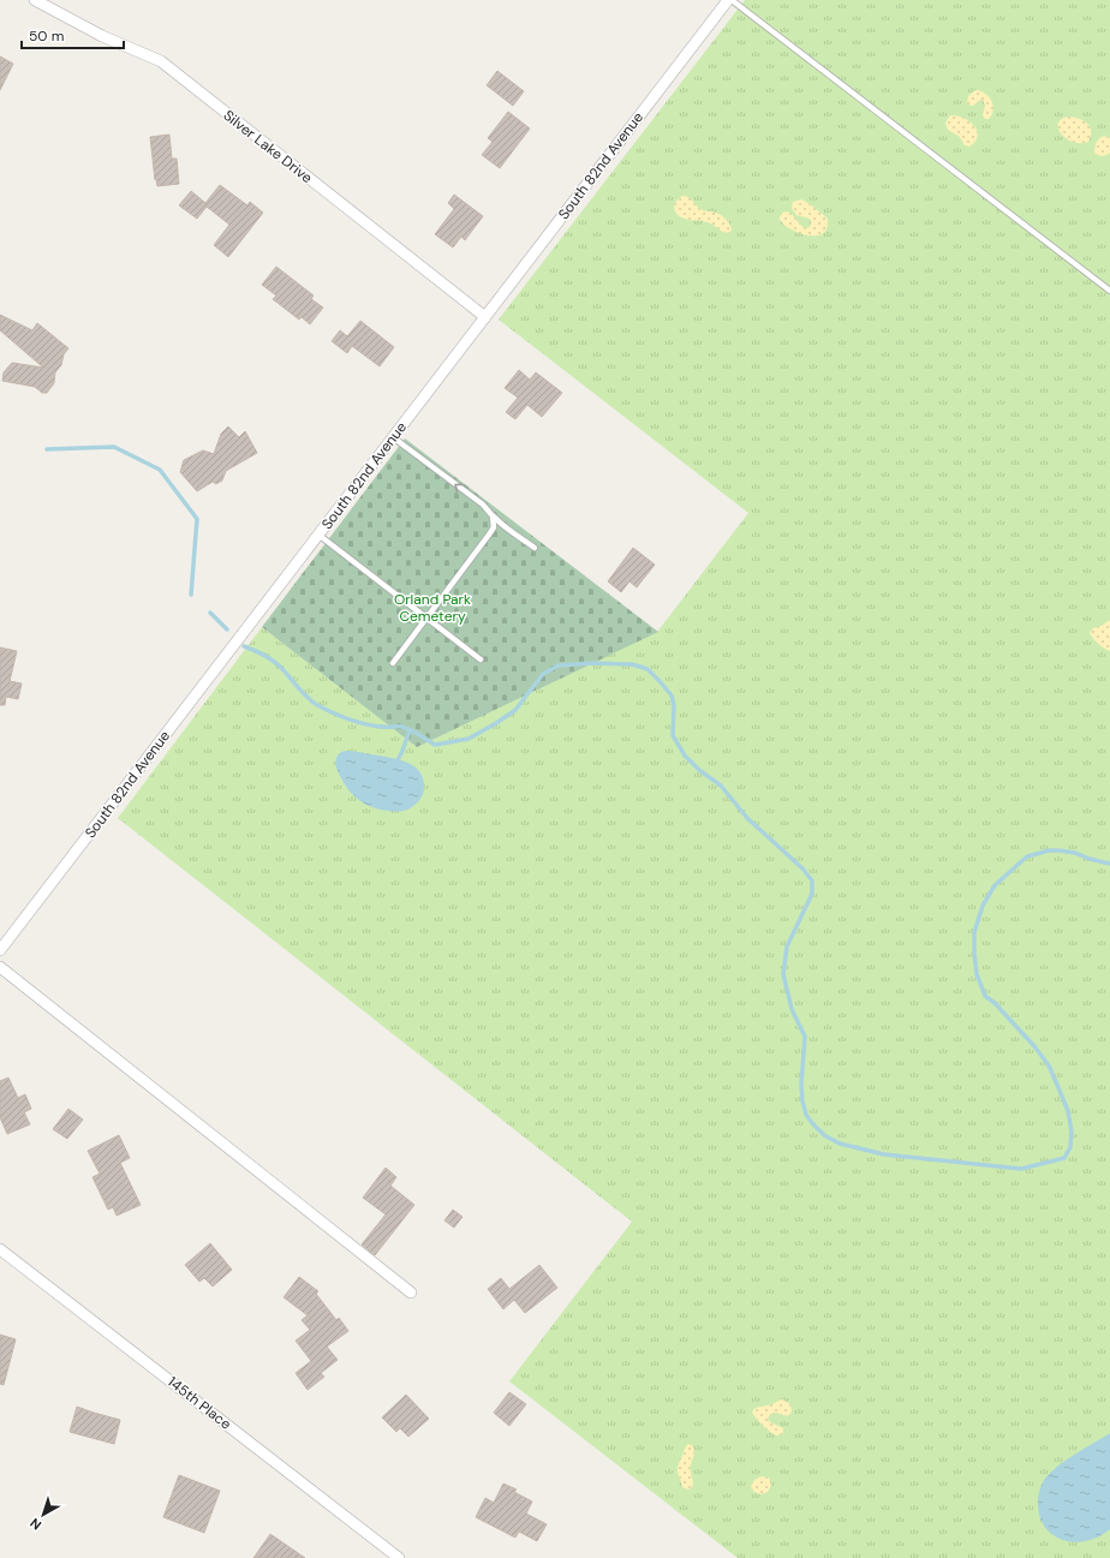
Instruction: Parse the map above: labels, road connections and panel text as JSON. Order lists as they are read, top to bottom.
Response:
{
  "streets": {
    "street": ["Silver Lake Drive", "South 82nd Avenue", "145th Place"]
  },
  "crossings": [
    ["Silver Lake Drive", "South 82nd Avenue"]
  ],
  "parks": ["Orland Park Cemetery"],
  "scale_bar": "50 m",
  "north": "bottom left"
}
